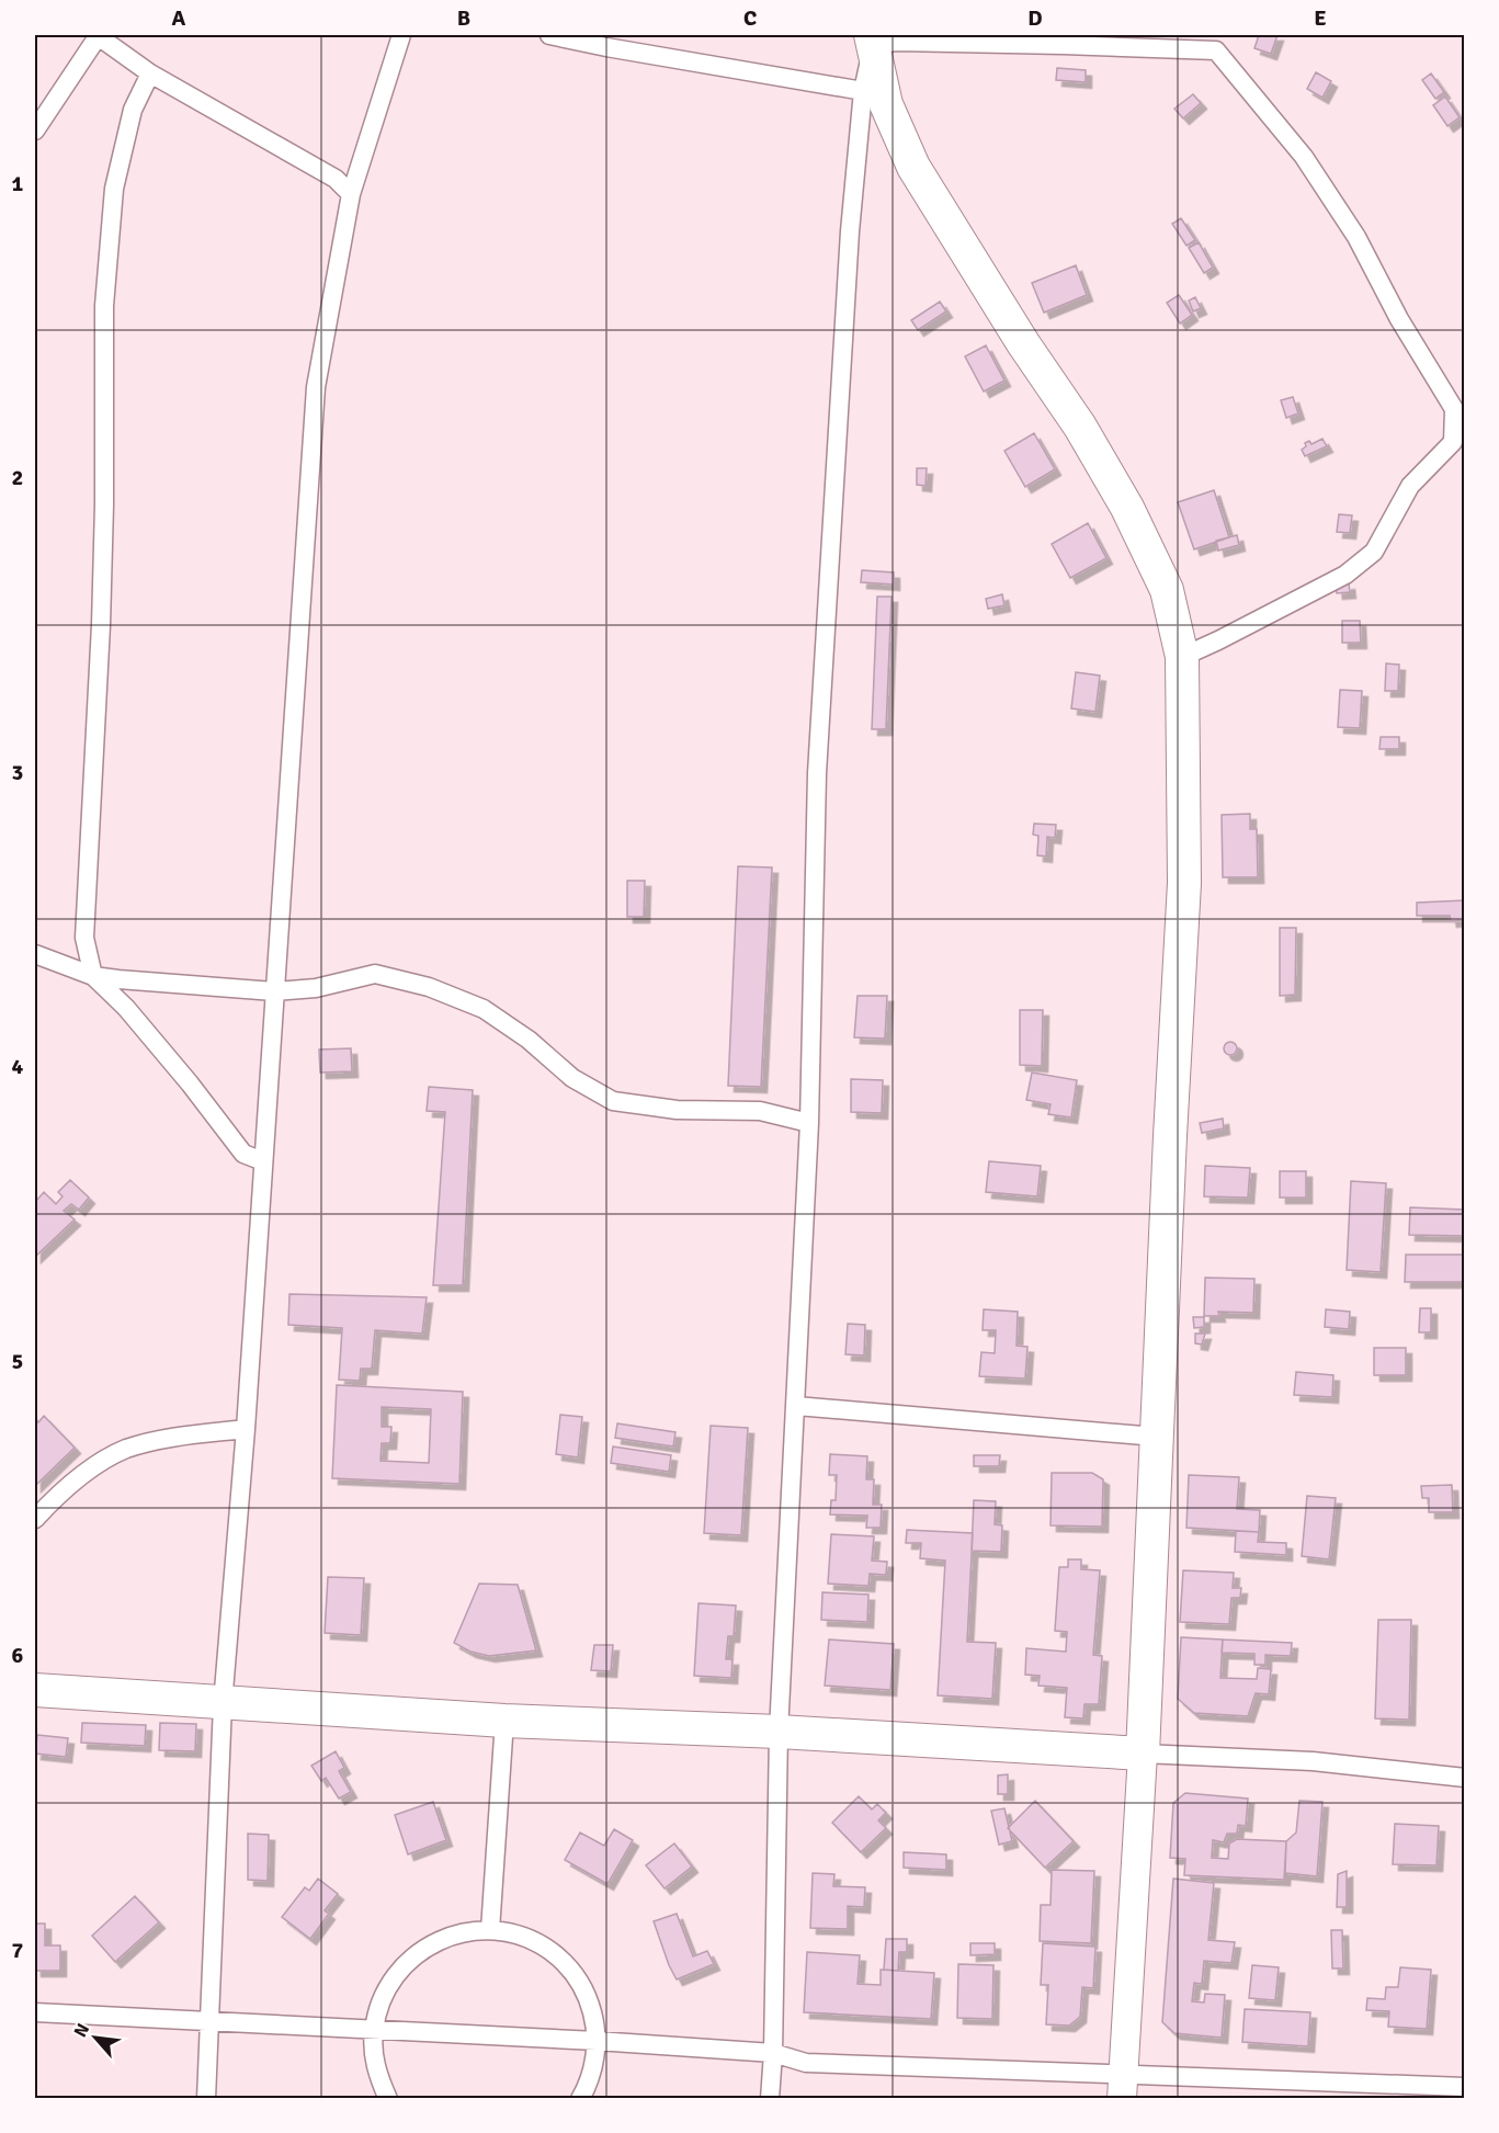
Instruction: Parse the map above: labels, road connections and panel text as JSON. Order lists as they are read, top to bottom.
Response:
{
  "north": "top left",
  "grid": {
    "columns": [
      "A",
      "B",
      "C",
      "D",
      "E"
    ],
    "rows": [
      "1",
      "2",
      "3",
      "4",
      "5",
      "6",
      "7"
    ]
  }
}
